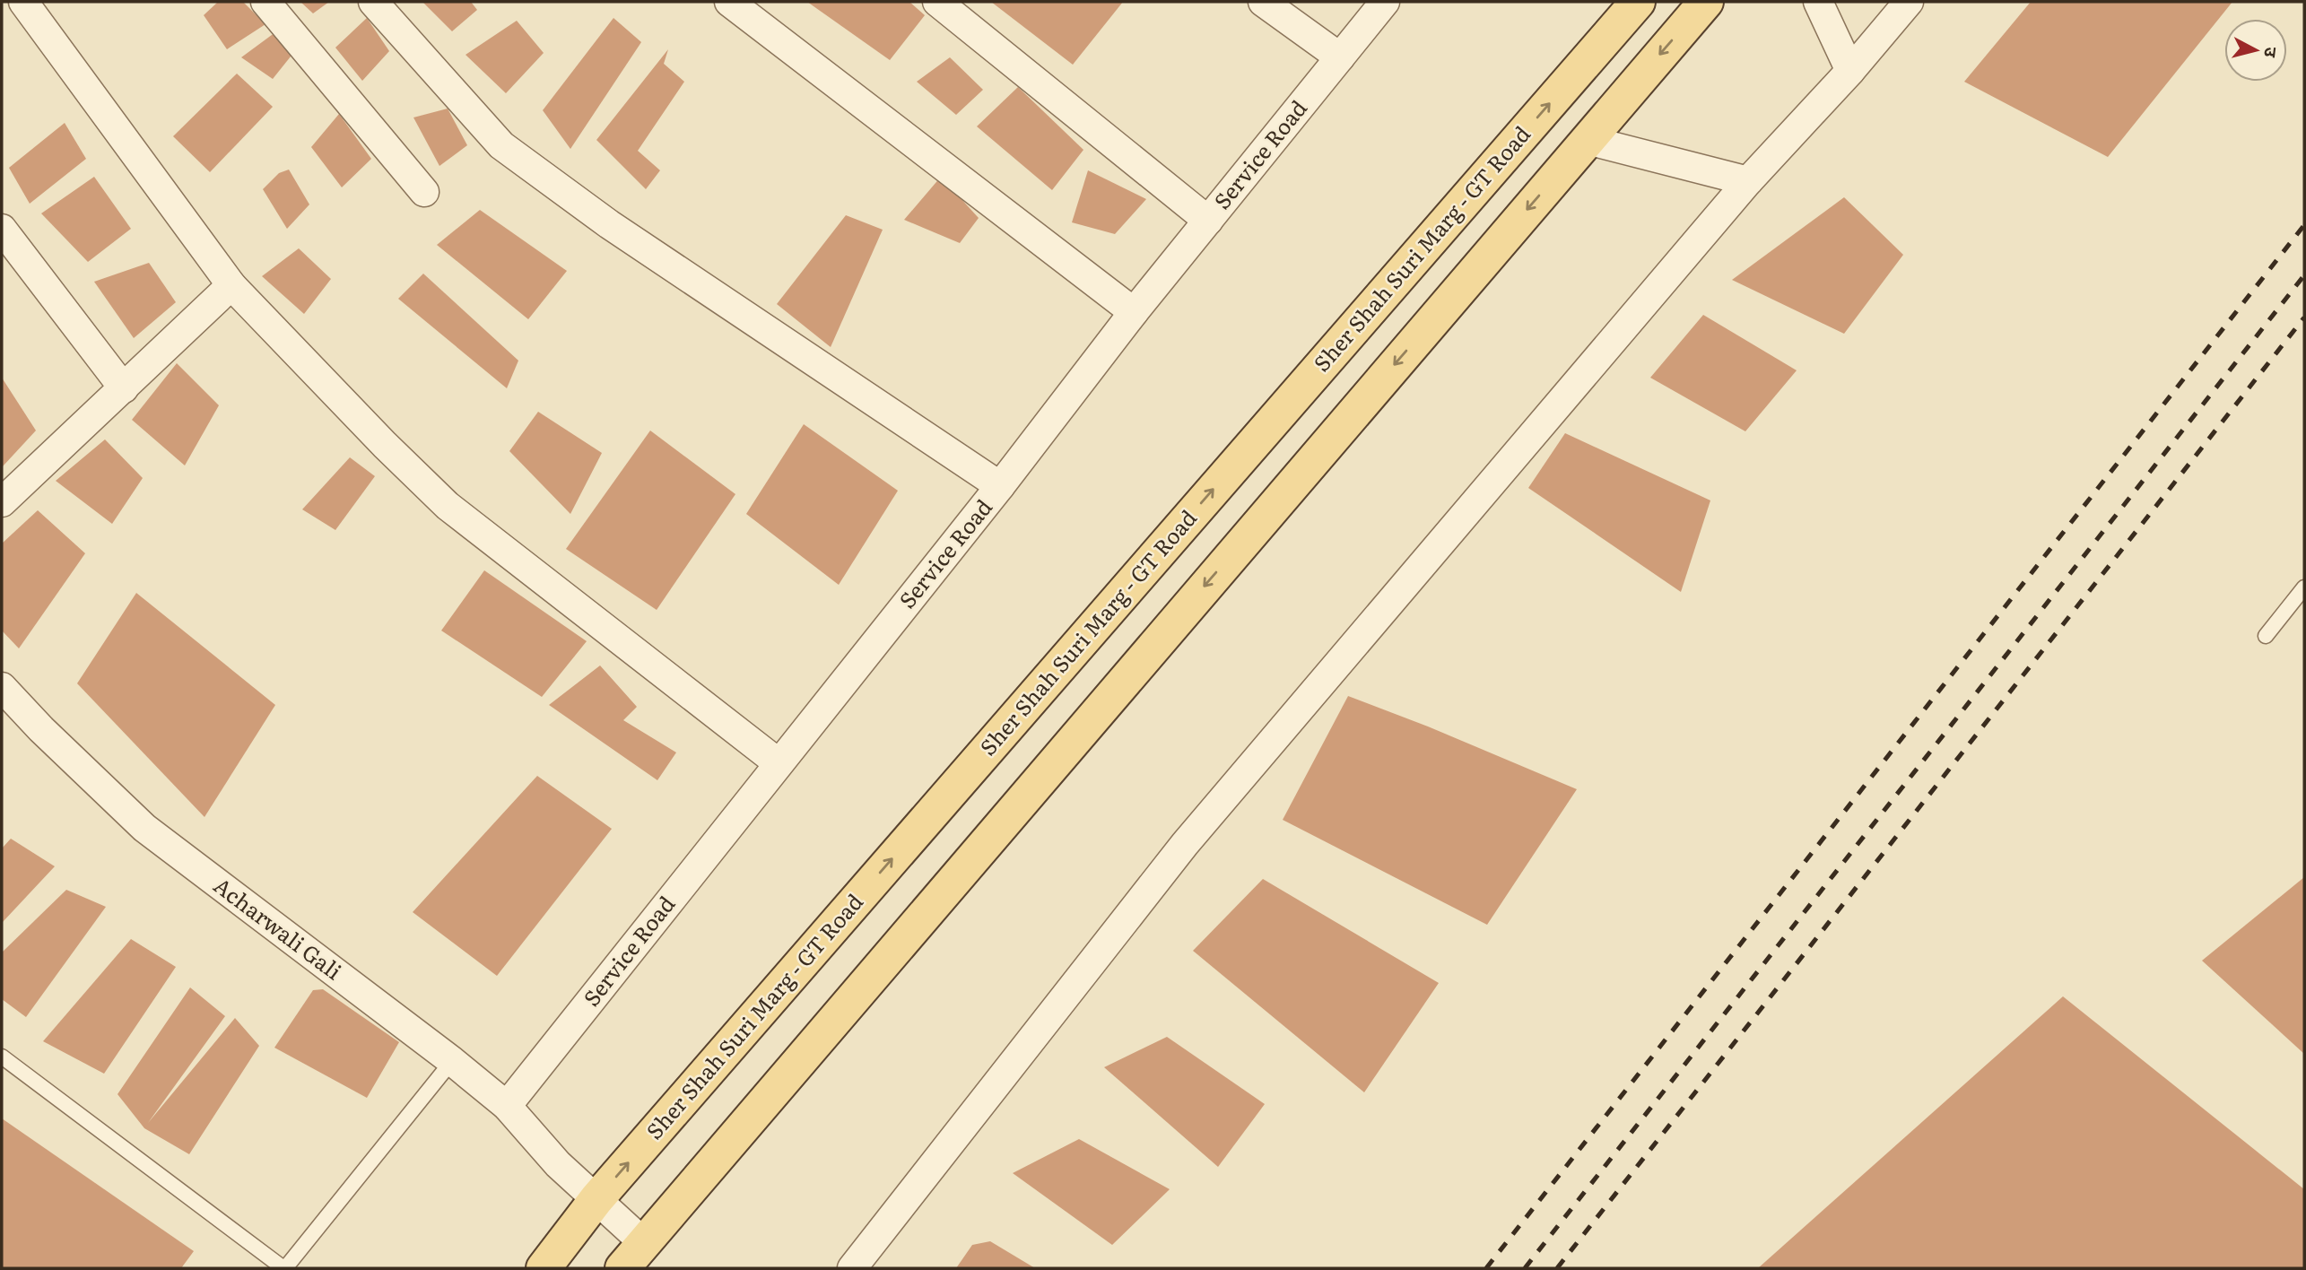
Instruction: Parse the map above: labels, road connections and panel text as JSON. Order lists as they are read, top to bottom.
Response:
{
  "streets": {
    "main road": ["Sher Shah Suri Marg - GT Road"],
    "street": ["Service Road", "Acharwali Gali"]
  },
  "crossings": [
    ["Service Road", "Acharwali Gali"],
    ["Sher Shah Suri Marg - GT Road", "Acharwali Gali"]
  ],
  "north": "right"
}
